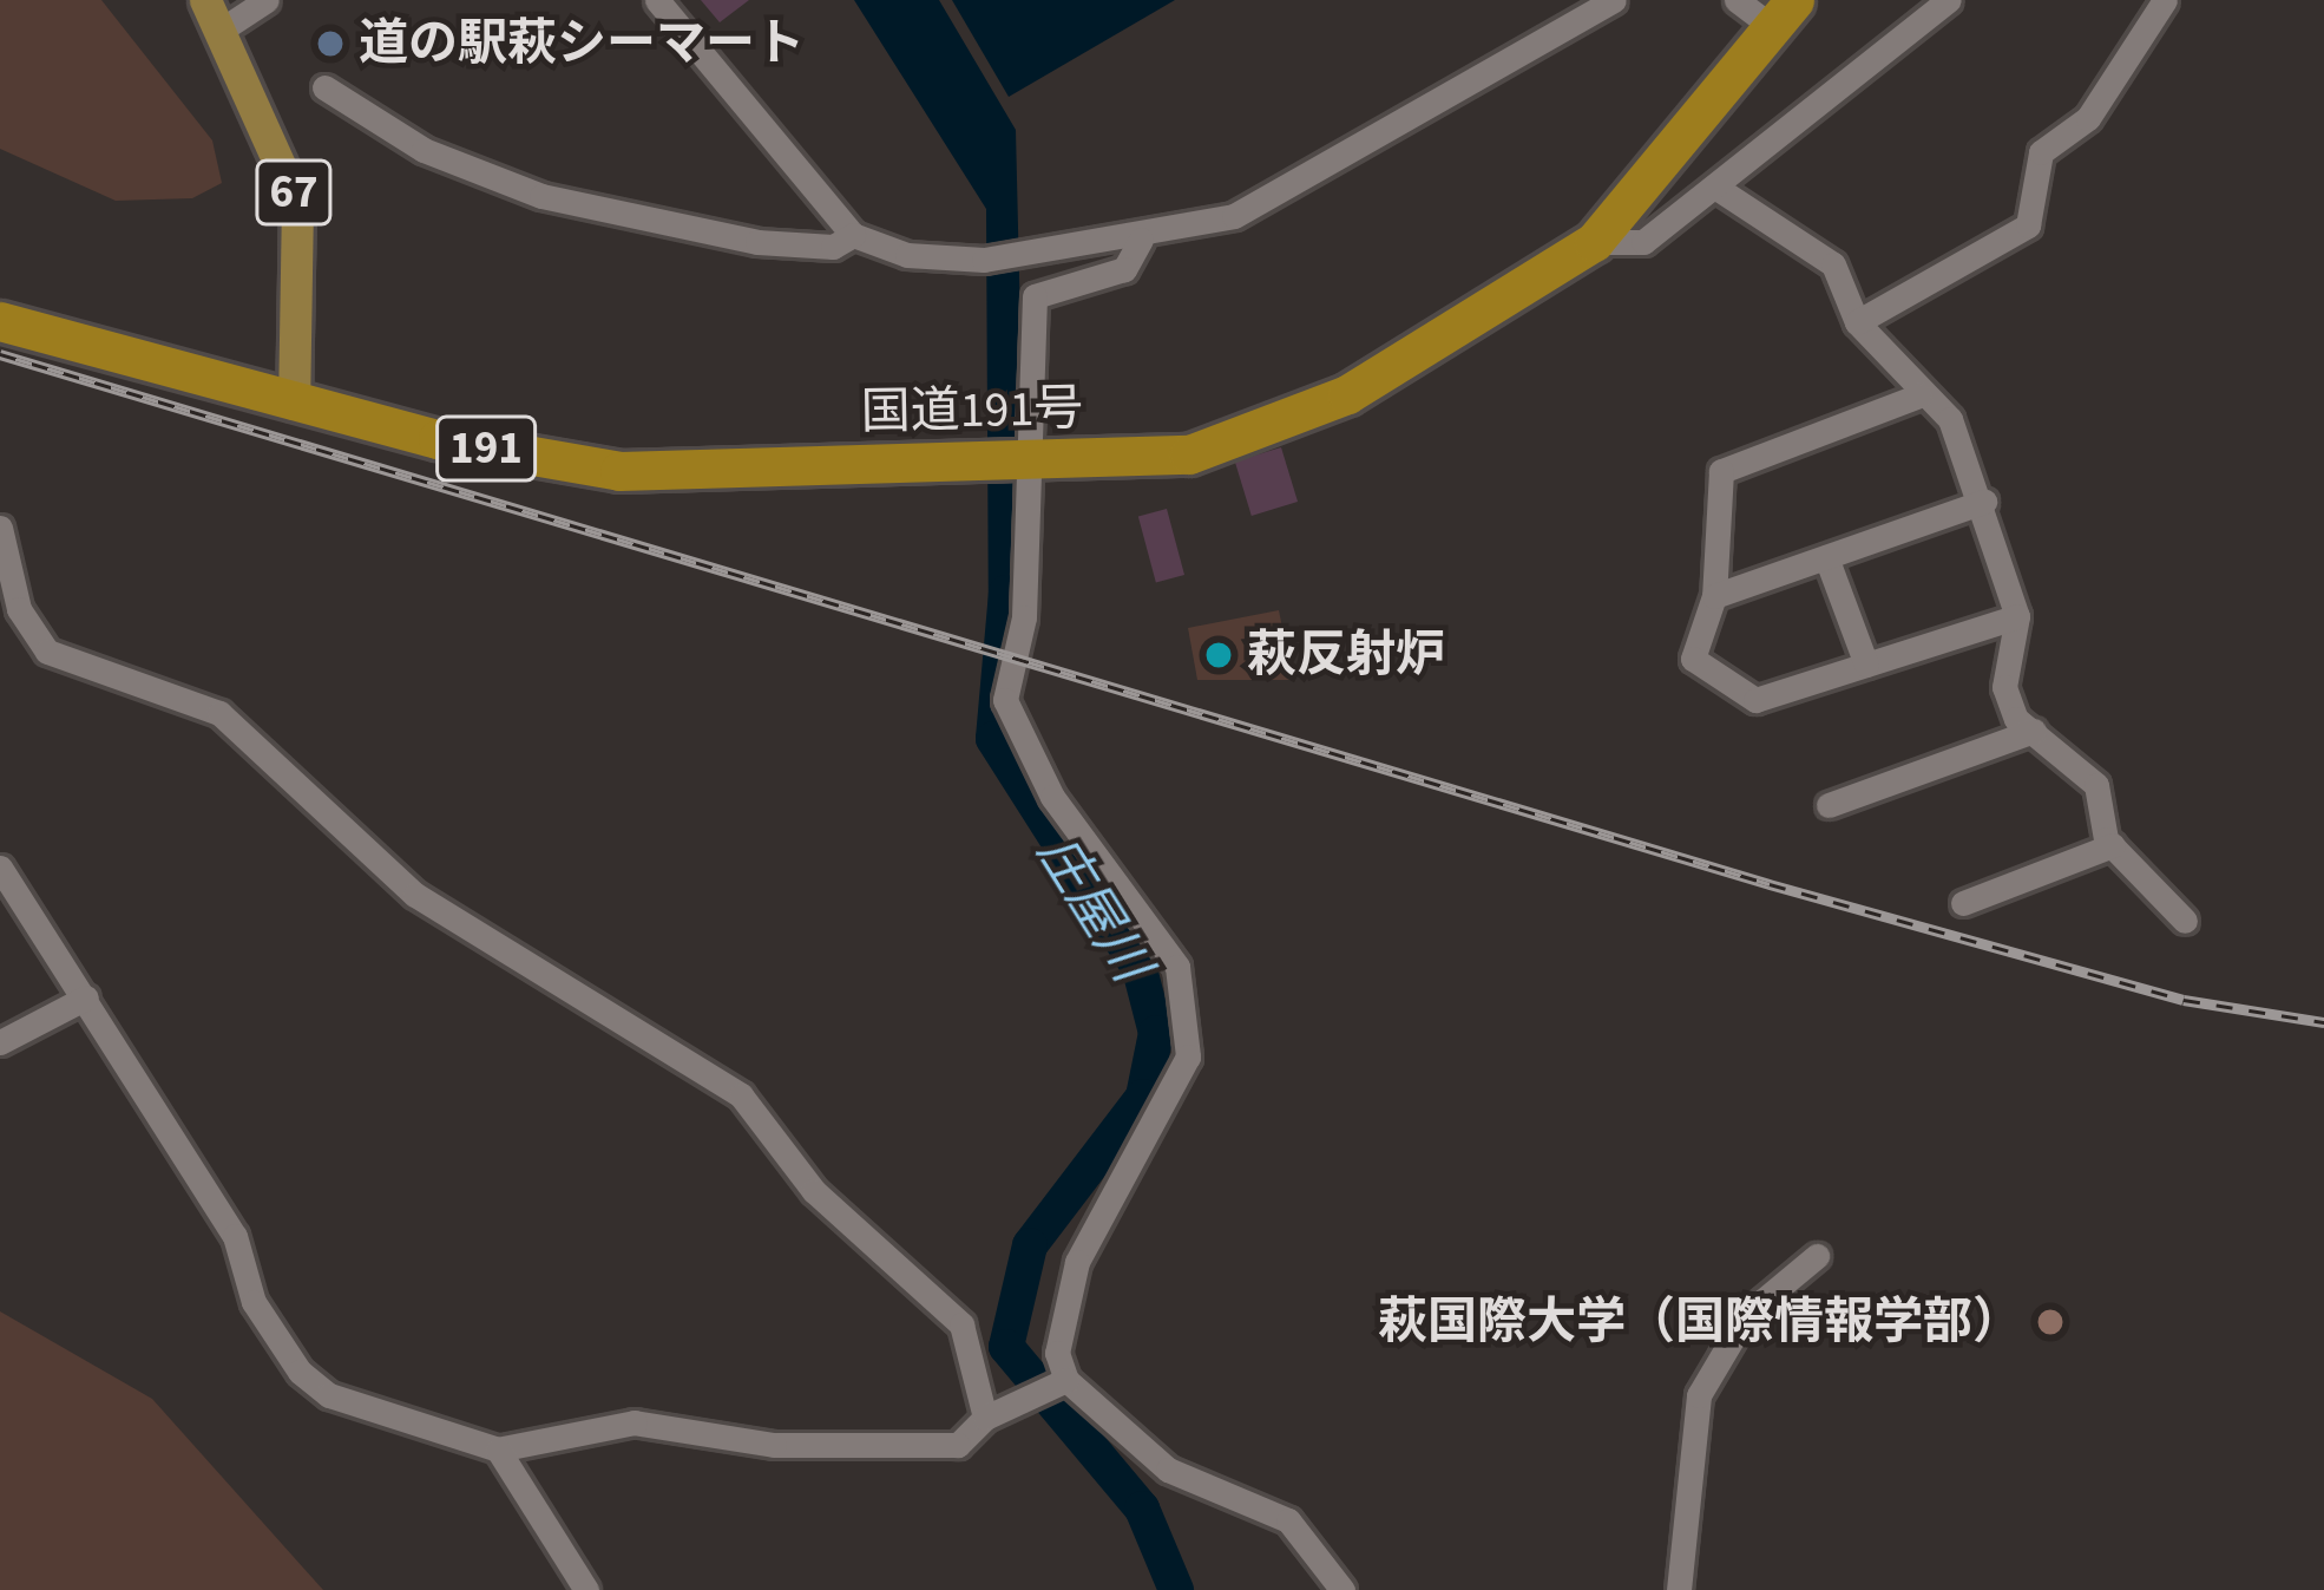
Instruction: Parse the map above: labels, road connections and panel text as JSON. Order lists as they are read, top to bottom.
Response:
{
  "streets": {
    "highway": ["国道191号", "191"],
    "main road": ["67"]
  },
  "crossings": [
    ["67", "国道191号"]
  ],
  "water": ["庄屋川"],
  "places": ["道の駅萩シーマート", "萩反射炉", "萩国際大学（国際情報学部）"]
}
